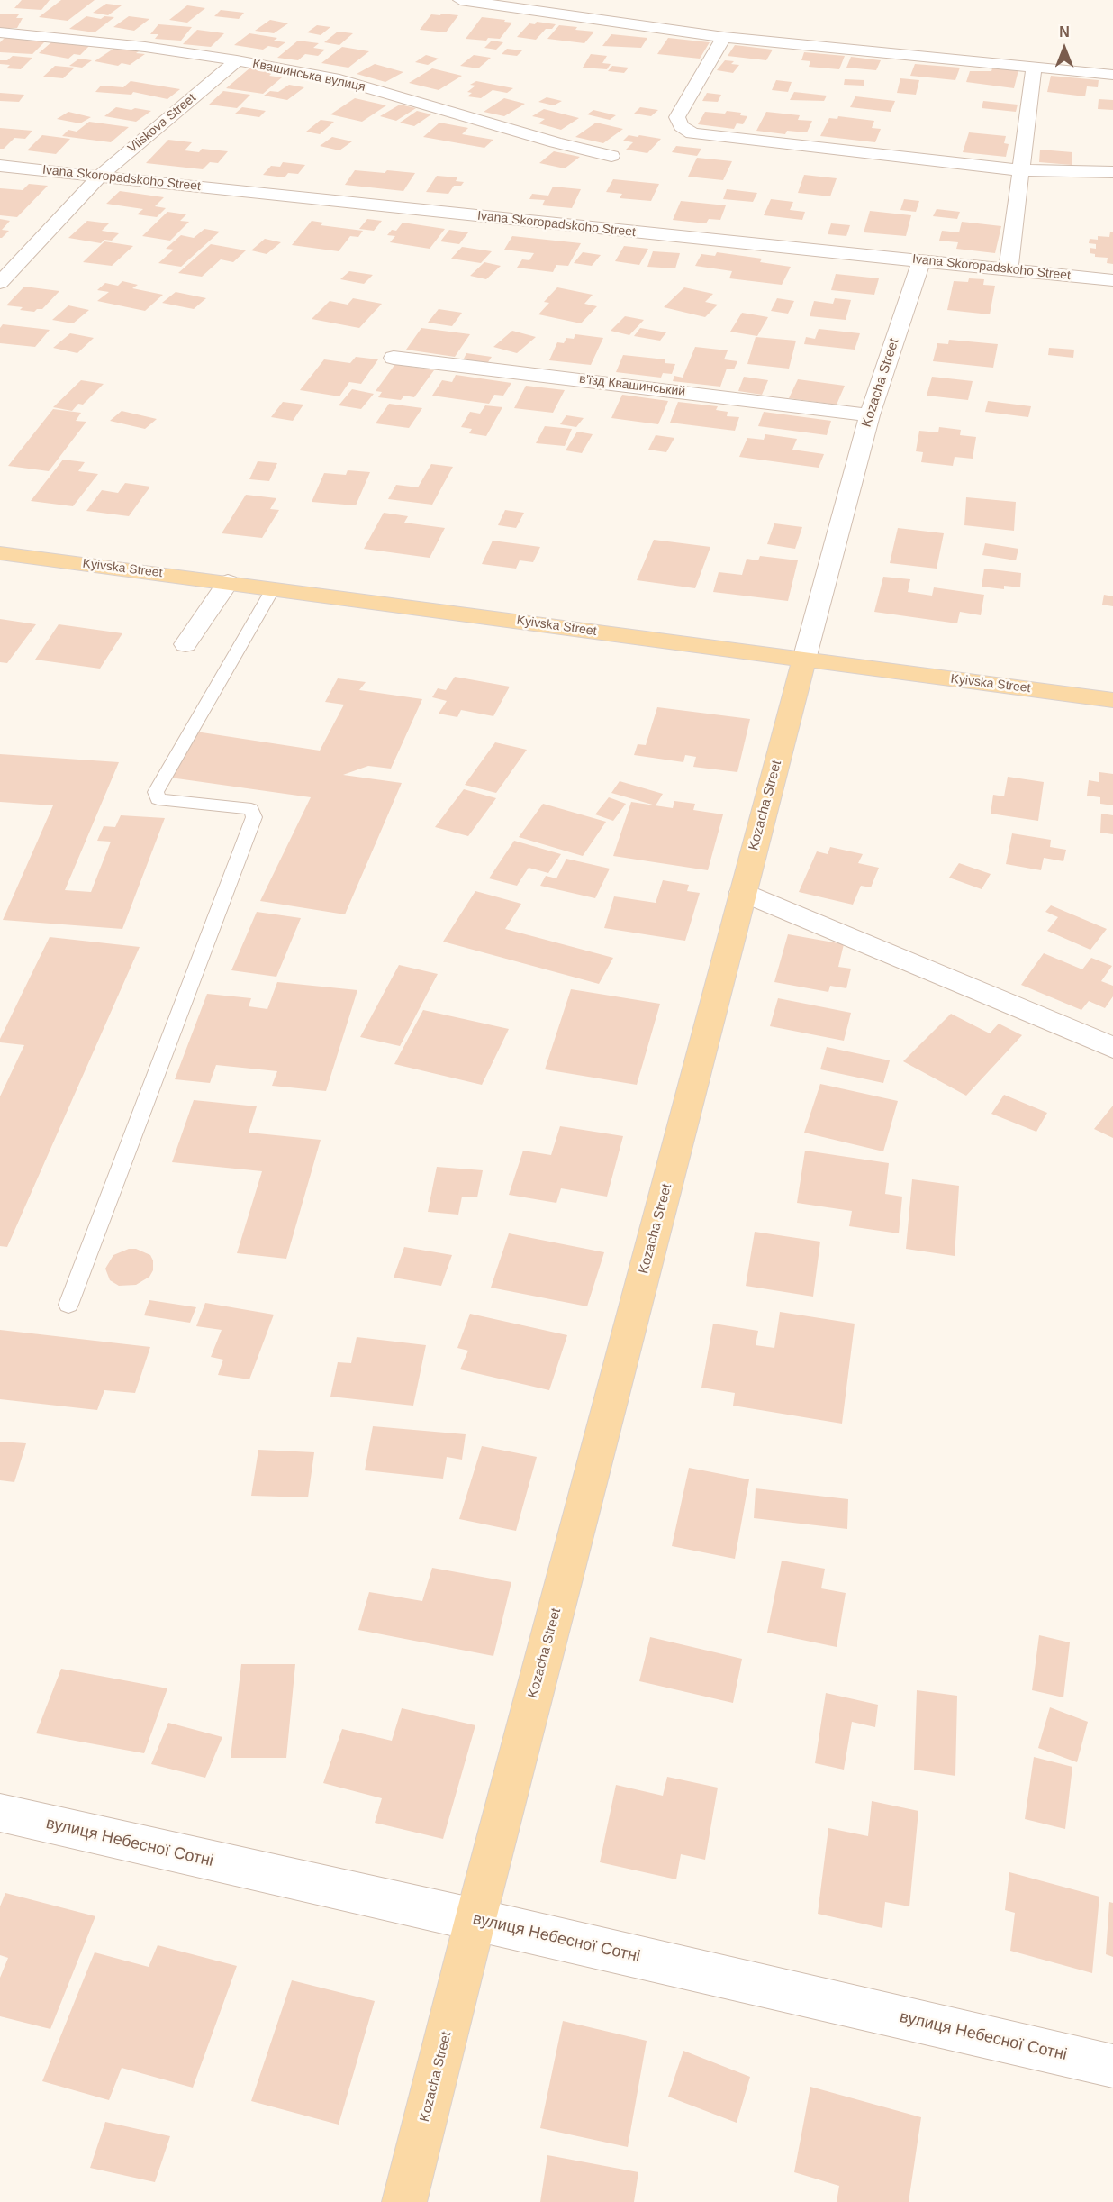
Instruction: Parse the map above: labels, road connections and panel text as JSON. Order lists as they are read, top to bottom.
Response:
{
  "streets": {
    "main road": ["Kozacha Street", "Kyivska Street"],
    "street": [
      "Квашинська вулиця",
      "Viiskova Street",
      "Ivana Skoropadskoho Street",
      "в’їзд Квашинський",
      "вулиця Небесної Сотні"
    ]
  },
  "crossings": [
    ["Квашинська вулиця", "Viiskova Street"],
    ["Viiskova Street", "Ivana Skoropadskoho Street"],
    ["Ivana Skoropadskoho Street", "Kozacha Street"],
    ["Kozacha Street", "в’їзд Квашинський"],
    ["Kozacha Street", "Kyivska Street"],
    ["Kozacha Street", "вулиця Небесної Сотні"]
  ],
  "north": "top"
}
